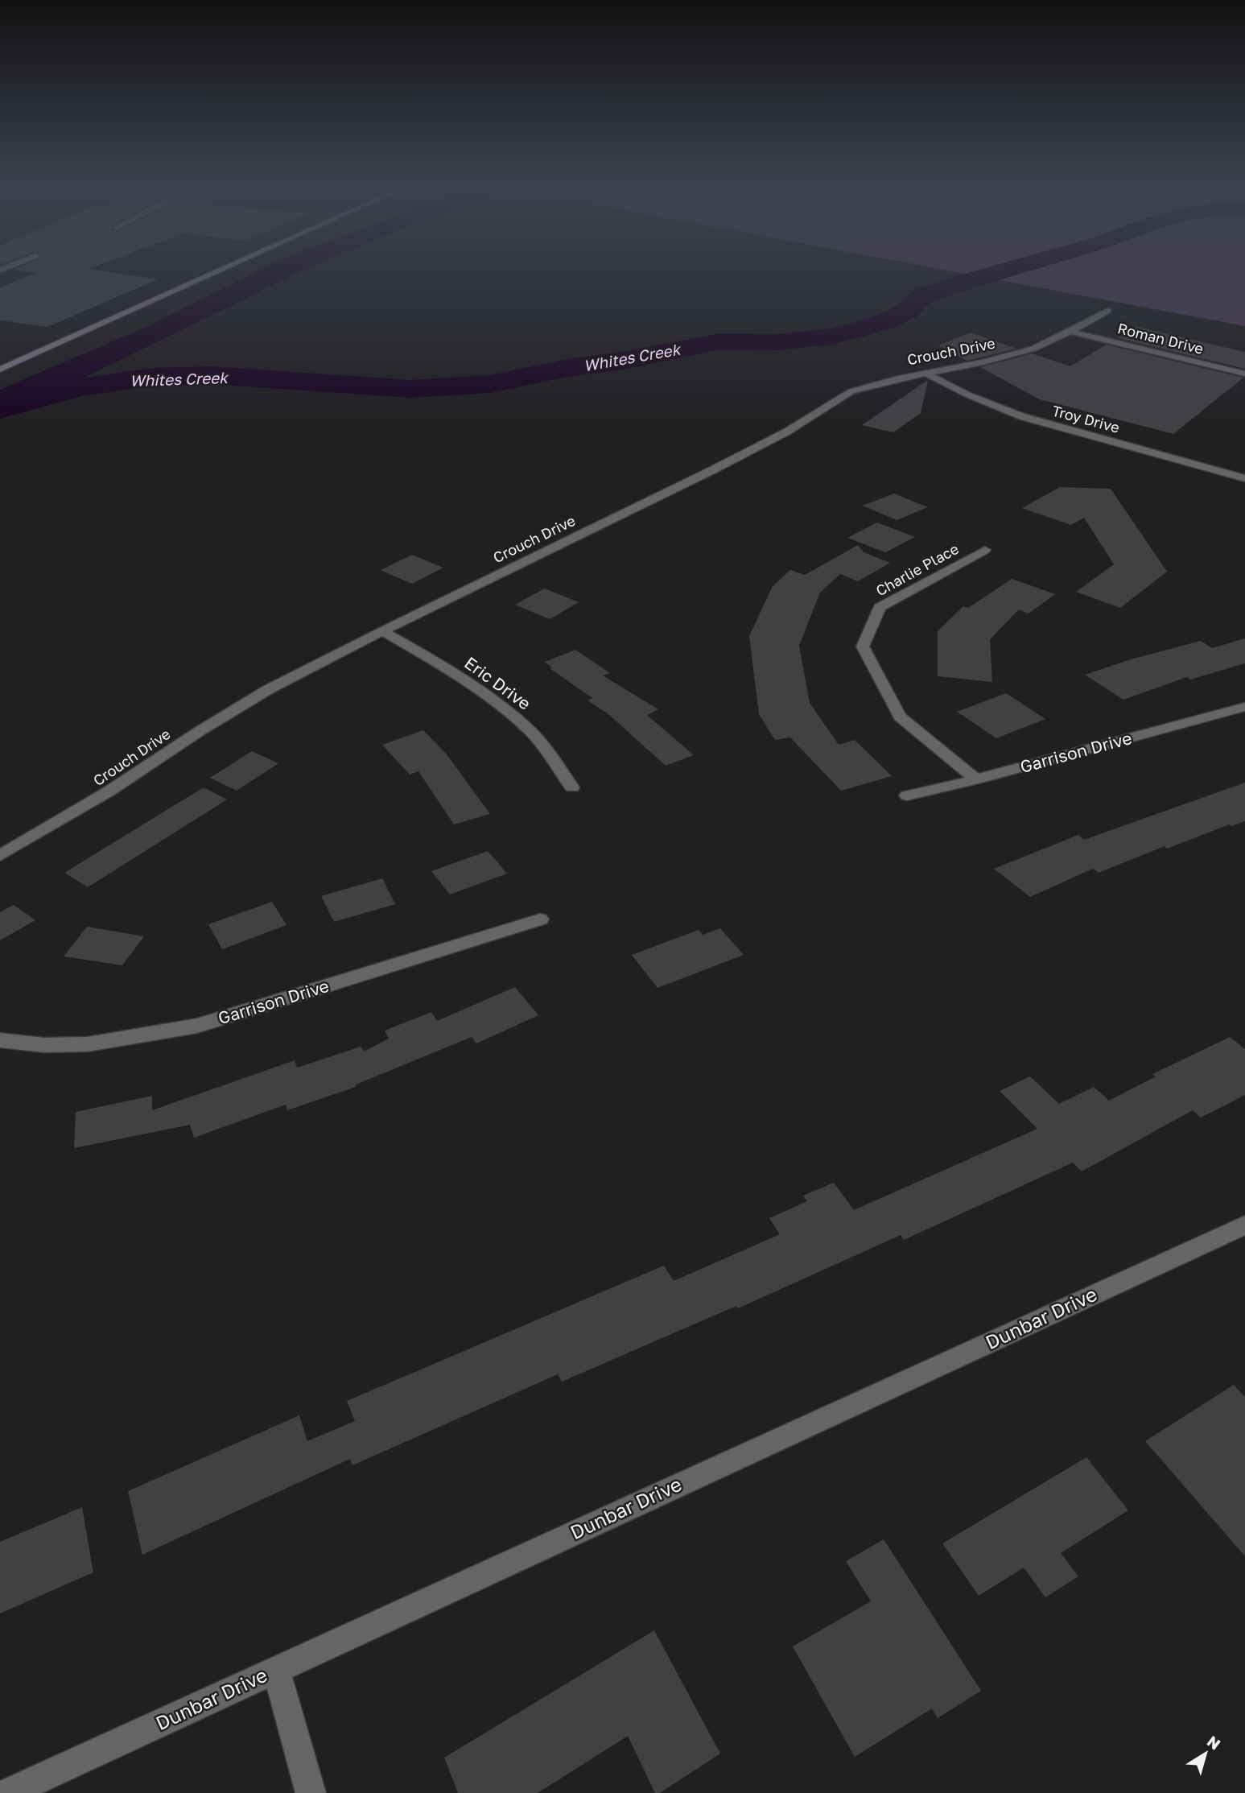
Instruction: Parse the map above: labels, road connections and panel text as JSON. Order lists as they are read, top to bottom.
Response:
{
  "streets": {
    "street": [
      "Roman Drive",
      "Crouch Drive",
      "Troy Drive",
      "Charlie Place",
      "Eric Drive",
      "Garrison Drive",
      "Dunbar Drive"
    ]
  },
  "crossings": [
    ["Roman Drive", "Crouch Drive"],
    ["Crouch Drive", "Troy Drive"],
    ["Crouch Drive", "Eric Drive"],
    ["Charlie Place", "Garrison Drive"]
  ],
  "water": ["Whites Creek"],
  "north": "top right"
}
